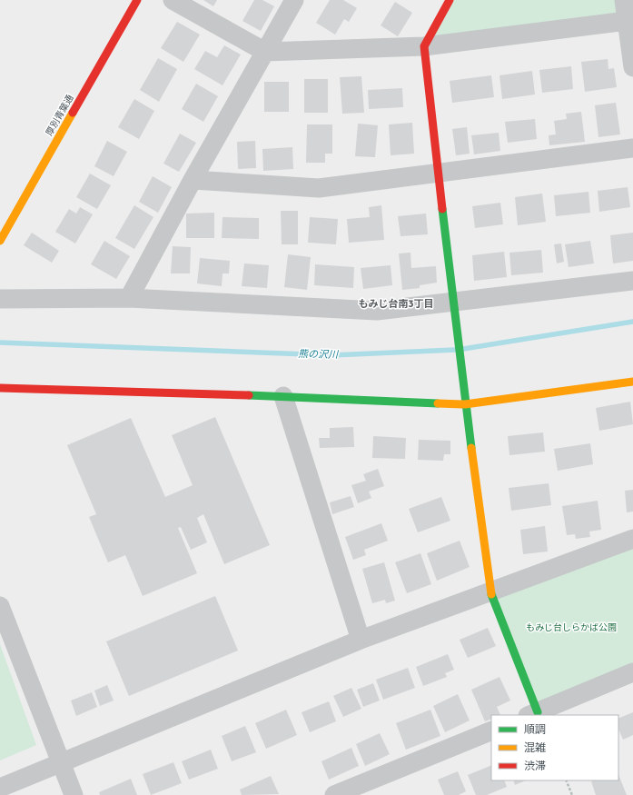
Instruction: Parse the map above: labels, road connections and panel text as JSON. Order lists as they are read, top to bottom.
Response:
{
  "streets": {
    "street": ["厚別青葉通"]
  },
  "districts": ["もみじ台南3丁目"],
  "water": ["熊の沢川"],
  "parks": ["もみじ台しらかば公園"],
  "legend": ["順調", "混雑", "渋滞"]
}
